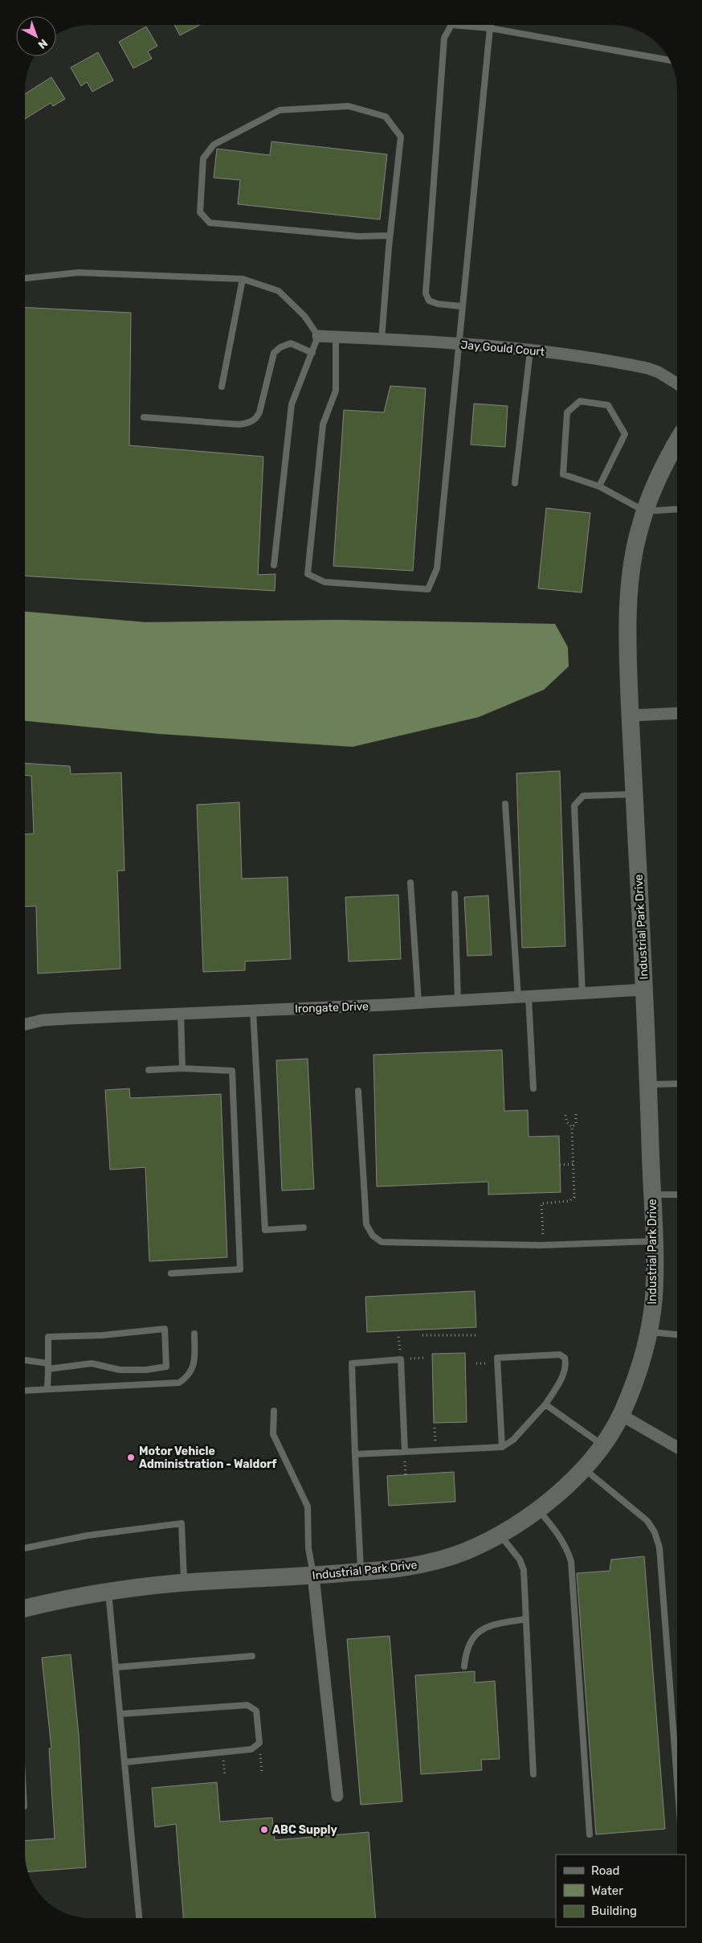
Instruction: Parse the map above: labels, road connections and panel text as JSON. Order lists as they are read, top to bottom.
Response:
{
  "streets": {
    "street": ["Jay Gould Court", "Industrial Park Drive", "Irongate Drive"]
  },
  "crossings": [
    ["Industrial Park Drive", "Irongate Drive"]
  ],
  "places": ["Motor Vehicle Administration - Waldorf", "ABC Supply"],
  "legend": ["Road", "Water", "Building"],
  "north": "bottom right"
}
